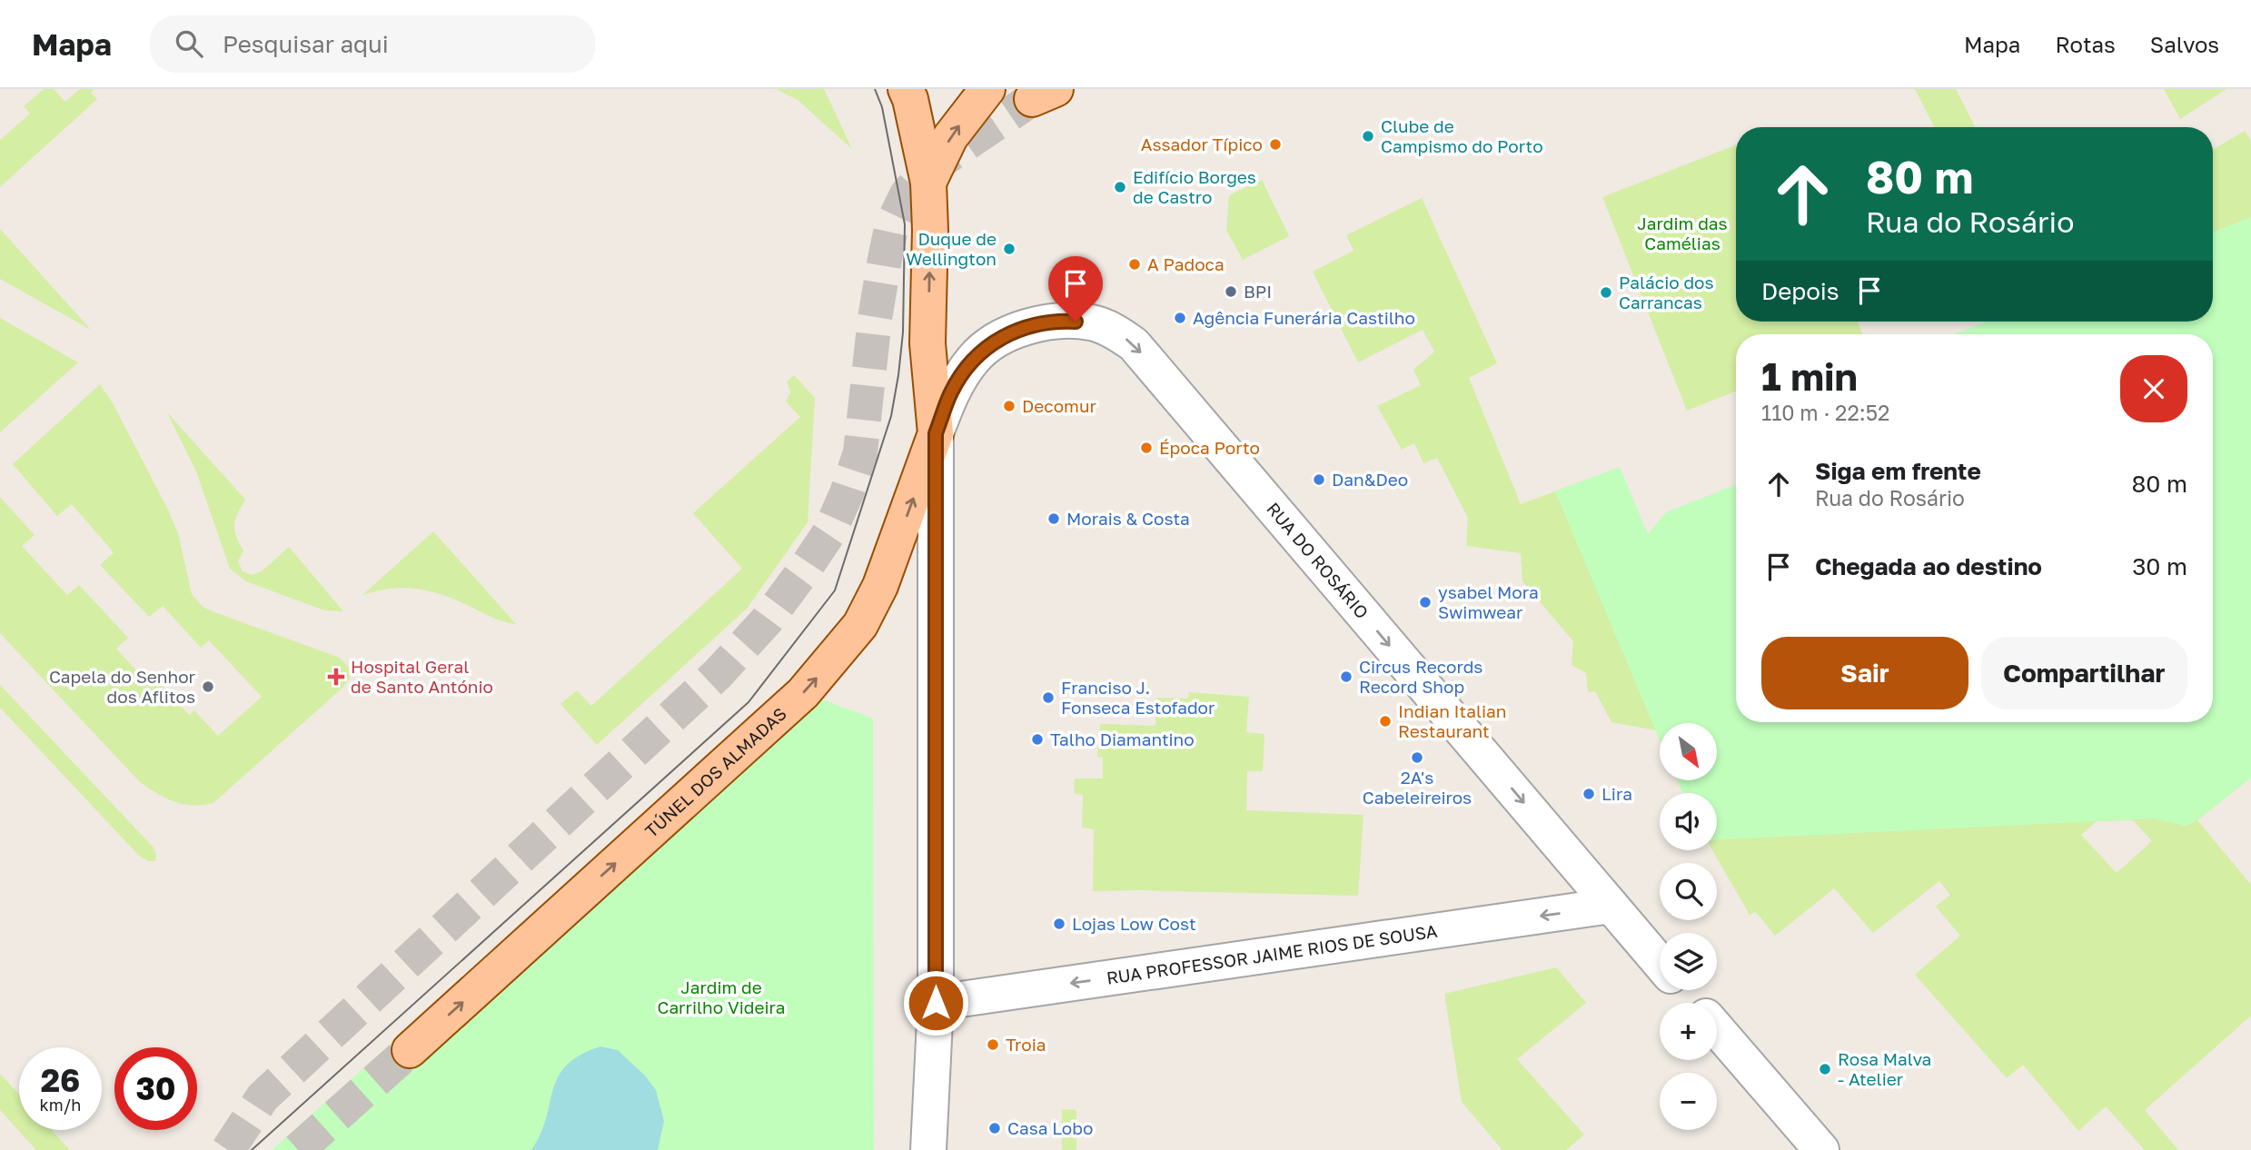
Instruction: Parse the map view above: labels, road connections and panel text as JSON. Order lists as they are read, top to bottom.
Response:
{
  "streets": {
    "main road": ["TÚNEL DOS ALMADAS"],
    "street": ["RUA DO ROSÁRIO", "RUA PROFESSOR JAIME RIOS DE SOUSA"]
  },
  "crossings": [
    ["RUA DO ROSÁRIO", "TÚNEL DOS ALMADAS"],
    ["RUA DO ROSÁRIO", "RUA PROFESSOR JAIME RIOS DE SOUSA"]
  ],
  "one_way": ["RUA DO ROSÁRIO", "TÚNEL DOS ALMADAS", "RUA PROFESSOR JAIME RIOS DE SOUSA"],
  "parks": ["Jardim das Camélias", "Jardim de Carrilho Videira"],
  "places": {
    "other": [
      "Clube de Campismo do Porto",
      "Assador Típico",
      "Edifício Borges de Castro",
      "Duque de Wellington",
      "A Padoca",
      "BPI",
      "Palácio dos Carrancas",
      "Agência Funerária Castilho",
      "Decomur",
      "Época Porto",
      "Dan&Deo",
      "Morais & Costa",
      "ysabel Mora Swimwear",
      "Circus Records Record Shop",
      "Capela do Senhor dos Aflitos",
      "Franciso J. Fonseca Estofador",
      "Indian Italian Restaurant",
      "Talho Diamantino",
      "2A's Cabeleireiros",
      "Lira",
      "Lojas Low Cost",
      "Troia",
      "Rosa Malva - Atelier",
      "Casa Lobo"
    ],
    "health": ["Hospital Geral de Santo António"]
  },
  "north": "bottom right",
  "page": {
    "header": "Mapa",
    "search": "Pesquisar aqui",
    "nav": ["Mapa", "Rotas", "Salvos"],
    "turn": ["80 m", "Rua do Rosário"],
    "then": "Depois",
    "heading": ["1 min", "110 m · 22:52"],
    "list": [
      {
        "name": "Siga em frente",
        "note": "Rua do Rosário",
        "value": "80 m"
      },
      {
        "name": "Chegada ao destino",
        "value": "30 m"
      }
    ],
    "buttons": ["Sair", "Compartilhar"],
    "map_buttons": ["+", "−"],
    "speed": "26 km/h",
    "limit": "30"
  }
}
